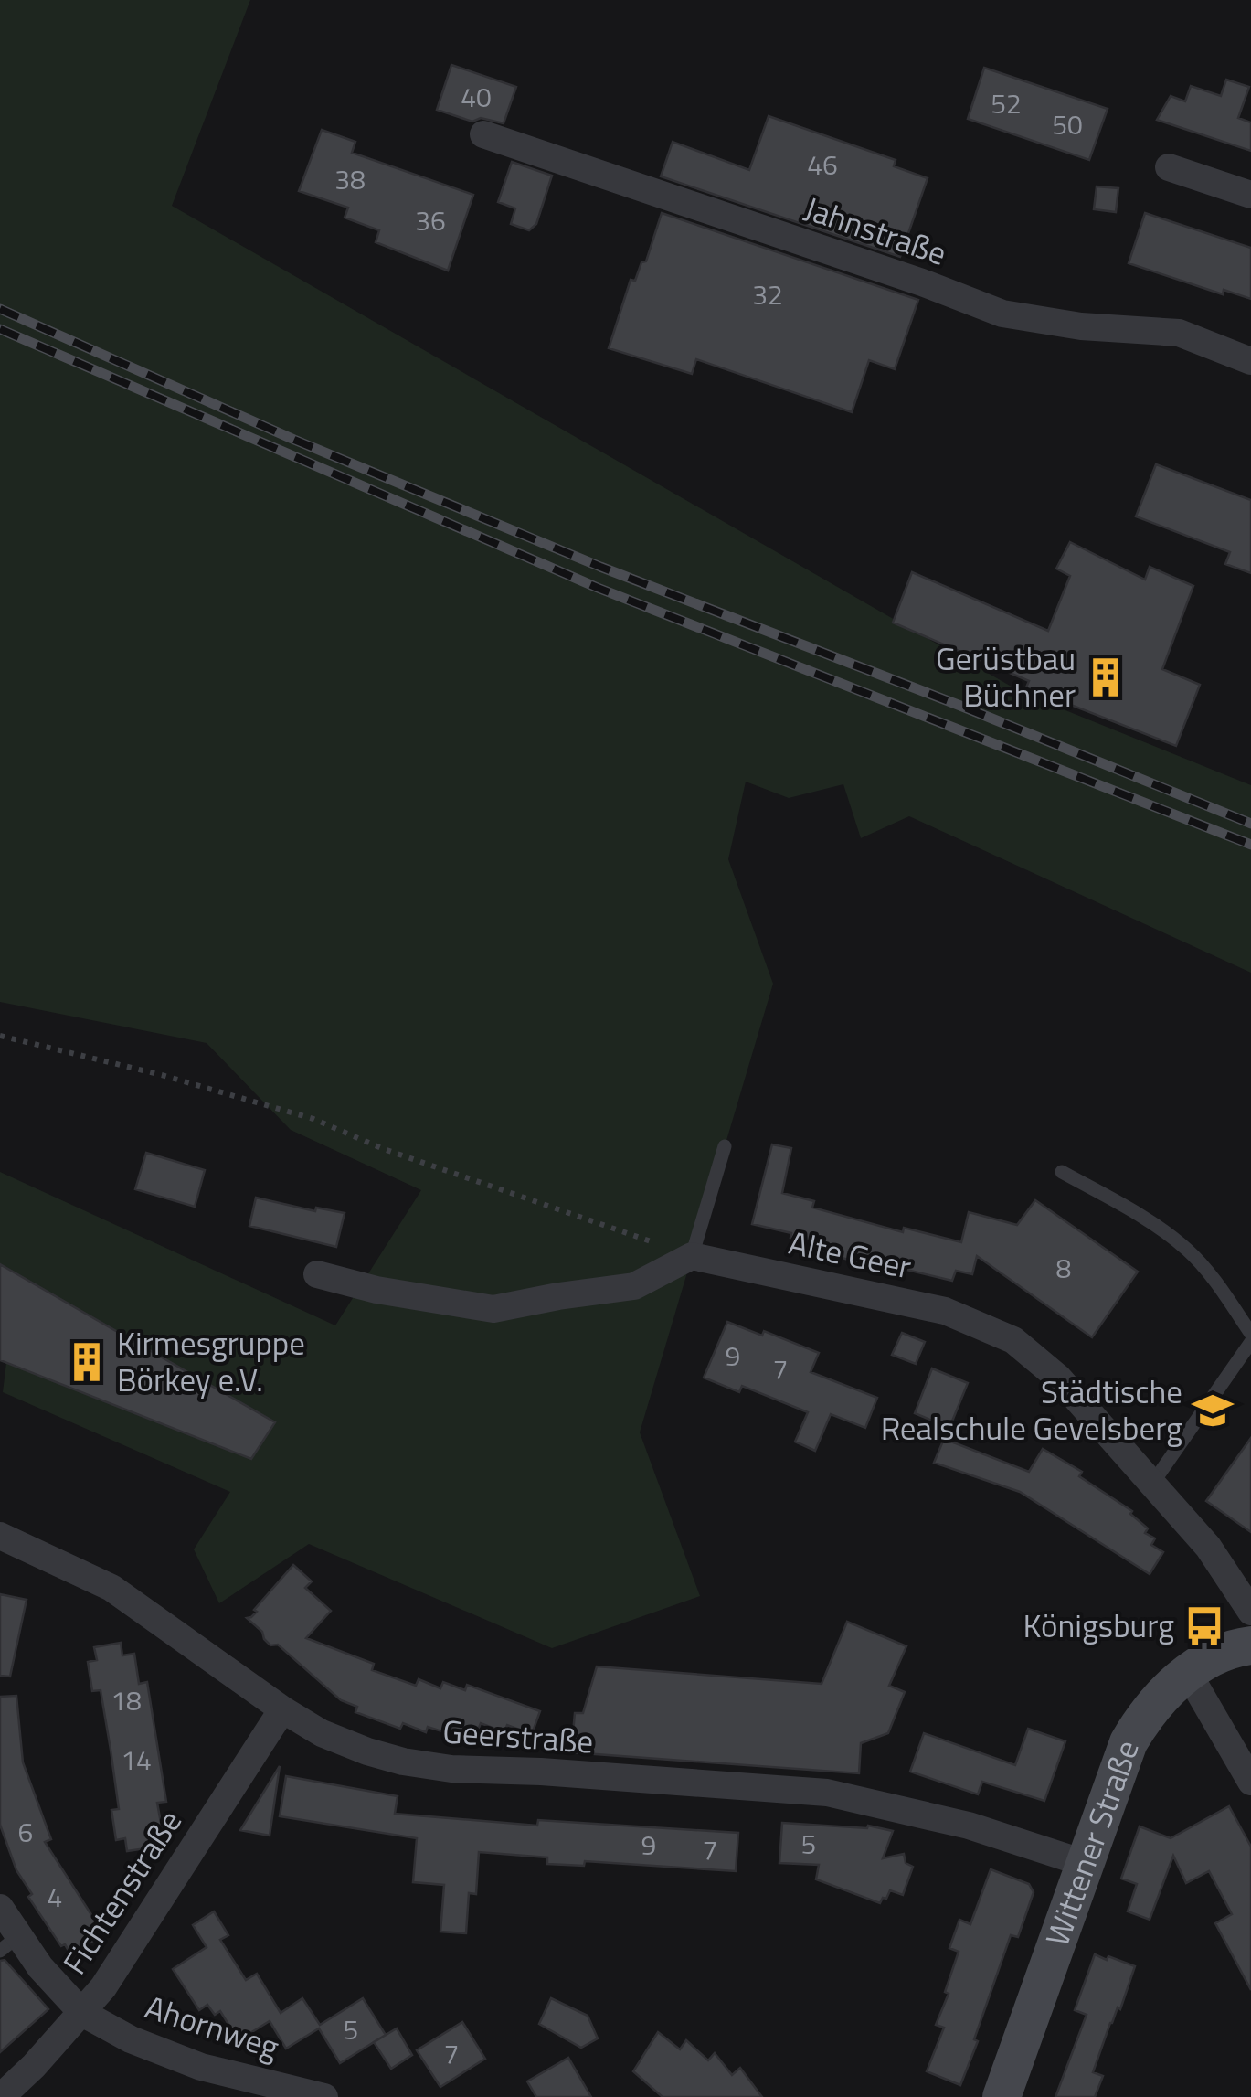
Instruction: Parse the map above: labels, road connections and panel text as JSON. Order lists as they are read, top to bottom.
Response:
{
  "streets": {
    "main road": ["Wittener Straße"],
    "street": [
      "Jahnstraße",
      "Alte Geer",
      "Geerstraße",
      "Fichtenstraße",
      "Ahornweg"
    ]
  },
  "crossings": [
    ["Geerstraße", "Wittener Straße"],
    ["Geerstraße", "Fichtenstraße"],
    ["Fichtenstraße", "Ahornweg"]
  ],
  "places": {
    "building": ["Gerüstbau Büchner", "Kirmesgruppe Börkey e.V."],
    "school or university": ["Städtische Realschule Gevelsberg"],
    "bus stop": ["Königsburg"]
  },
  "house_numbers": [
    "40",
    "52",
    "50",
    "46",
    "38",
    "36",
    "32",
    "8",
    "9",
    "7",
    "18",
    "14",
    "6",
    "5",
    "9",
    "7",
    "4",
    "5",
    "7"
  ]
}
